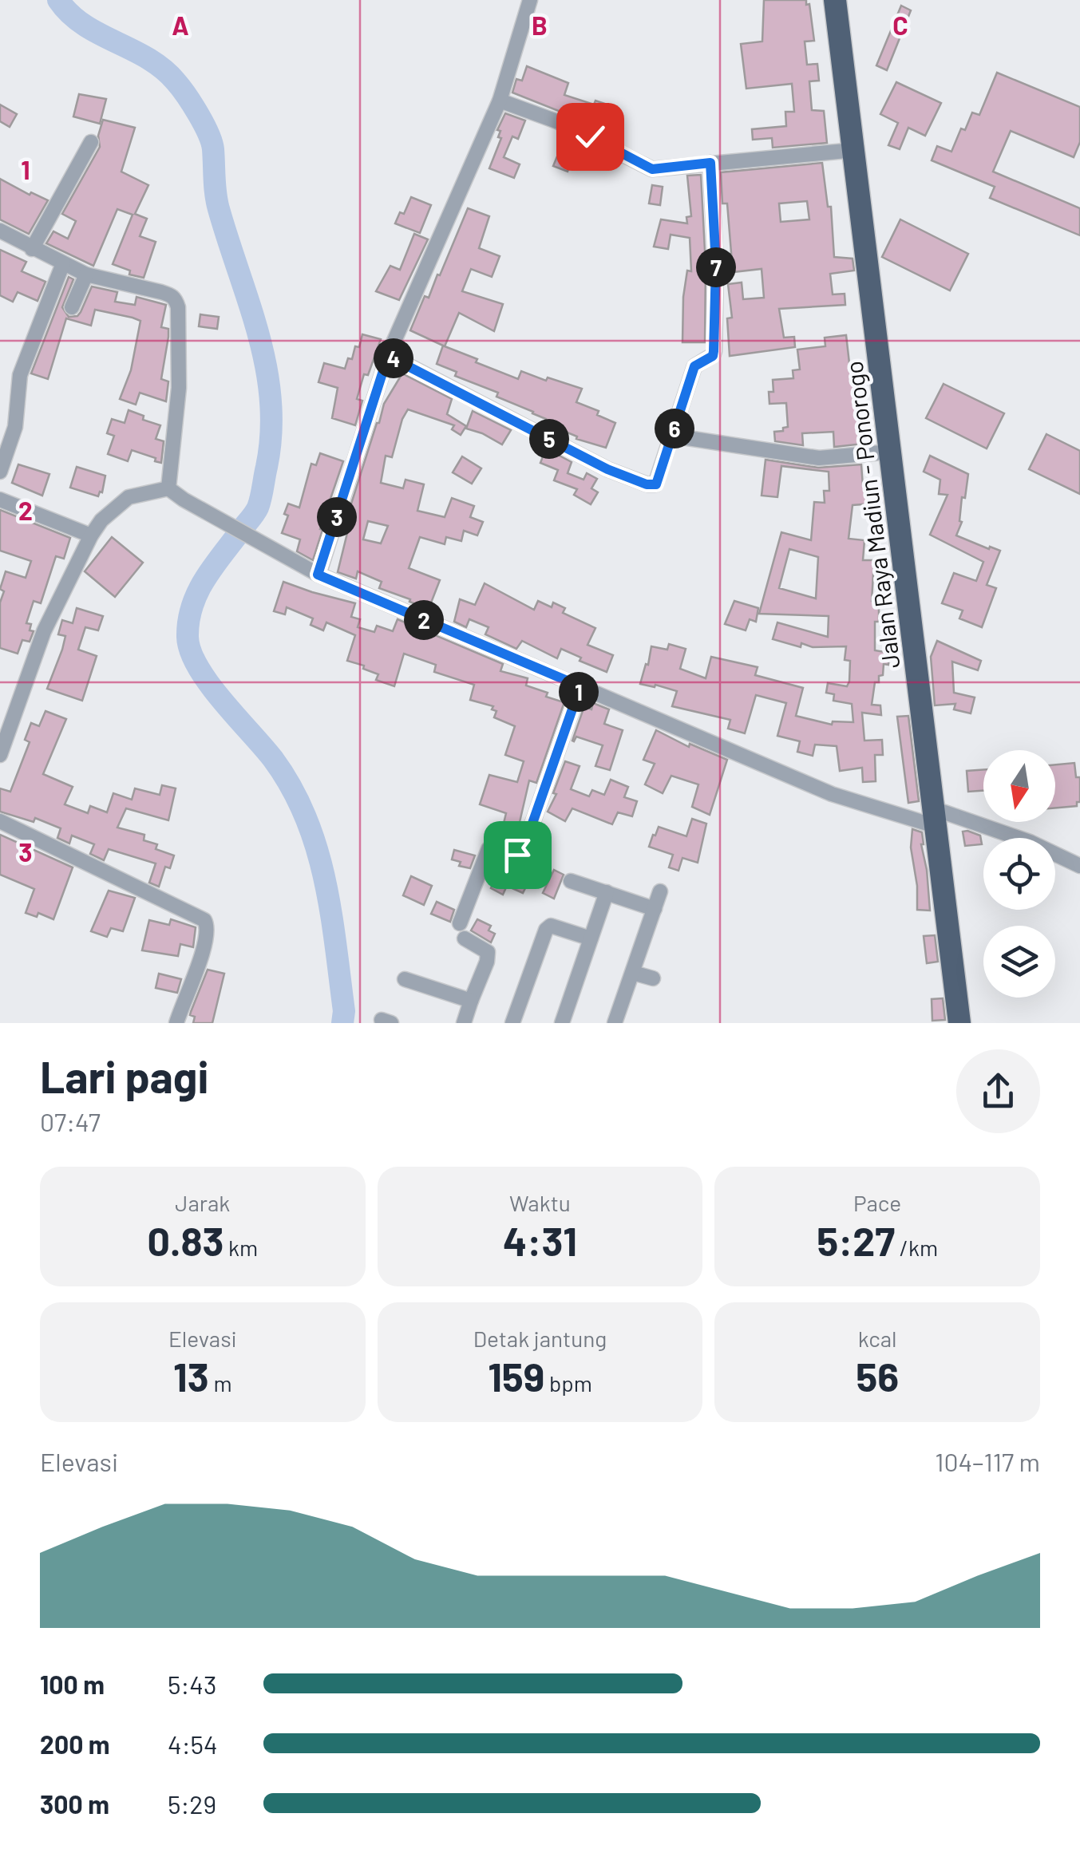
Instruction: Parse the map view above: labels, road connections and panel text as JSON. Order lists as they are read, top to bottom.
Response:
{
  "streets": {
    "highway": ["Jalan Raya Madiun - Ponorogo"]
  },
  "north": "bottom",
  "page": {
    "pins": [
      "7",
      "4",
      "6",
      "5",
      "3",
      "2",
      "1"
    ],
    "heading": ["Lari pagi", "07:47"],
    "stats": [
      ["Jarak", "0.83 km"],
      ["Waktu", "4:31"],
      ["Pace", "5:27 /km"],
      ["Elevasi", "13 m"],
      ["Detak jantung", "159 bpm"],
      ["kcal", "56"]
    ],
    "chart": ["Elevasi", "104–117 m"],
    "list": [
      {
        "name": "100 m",
        "note": "5:43"
      },
      {
        "name": "200 m",
        "note": "4:54"
      },
      {
        "name": "300 m",
        "note": "5:29"
      }
    ]
  },
  "grid": {
    "columns": ["A", "B", "C"],
    "rows": ["1", "2", "3"]
  }
}
